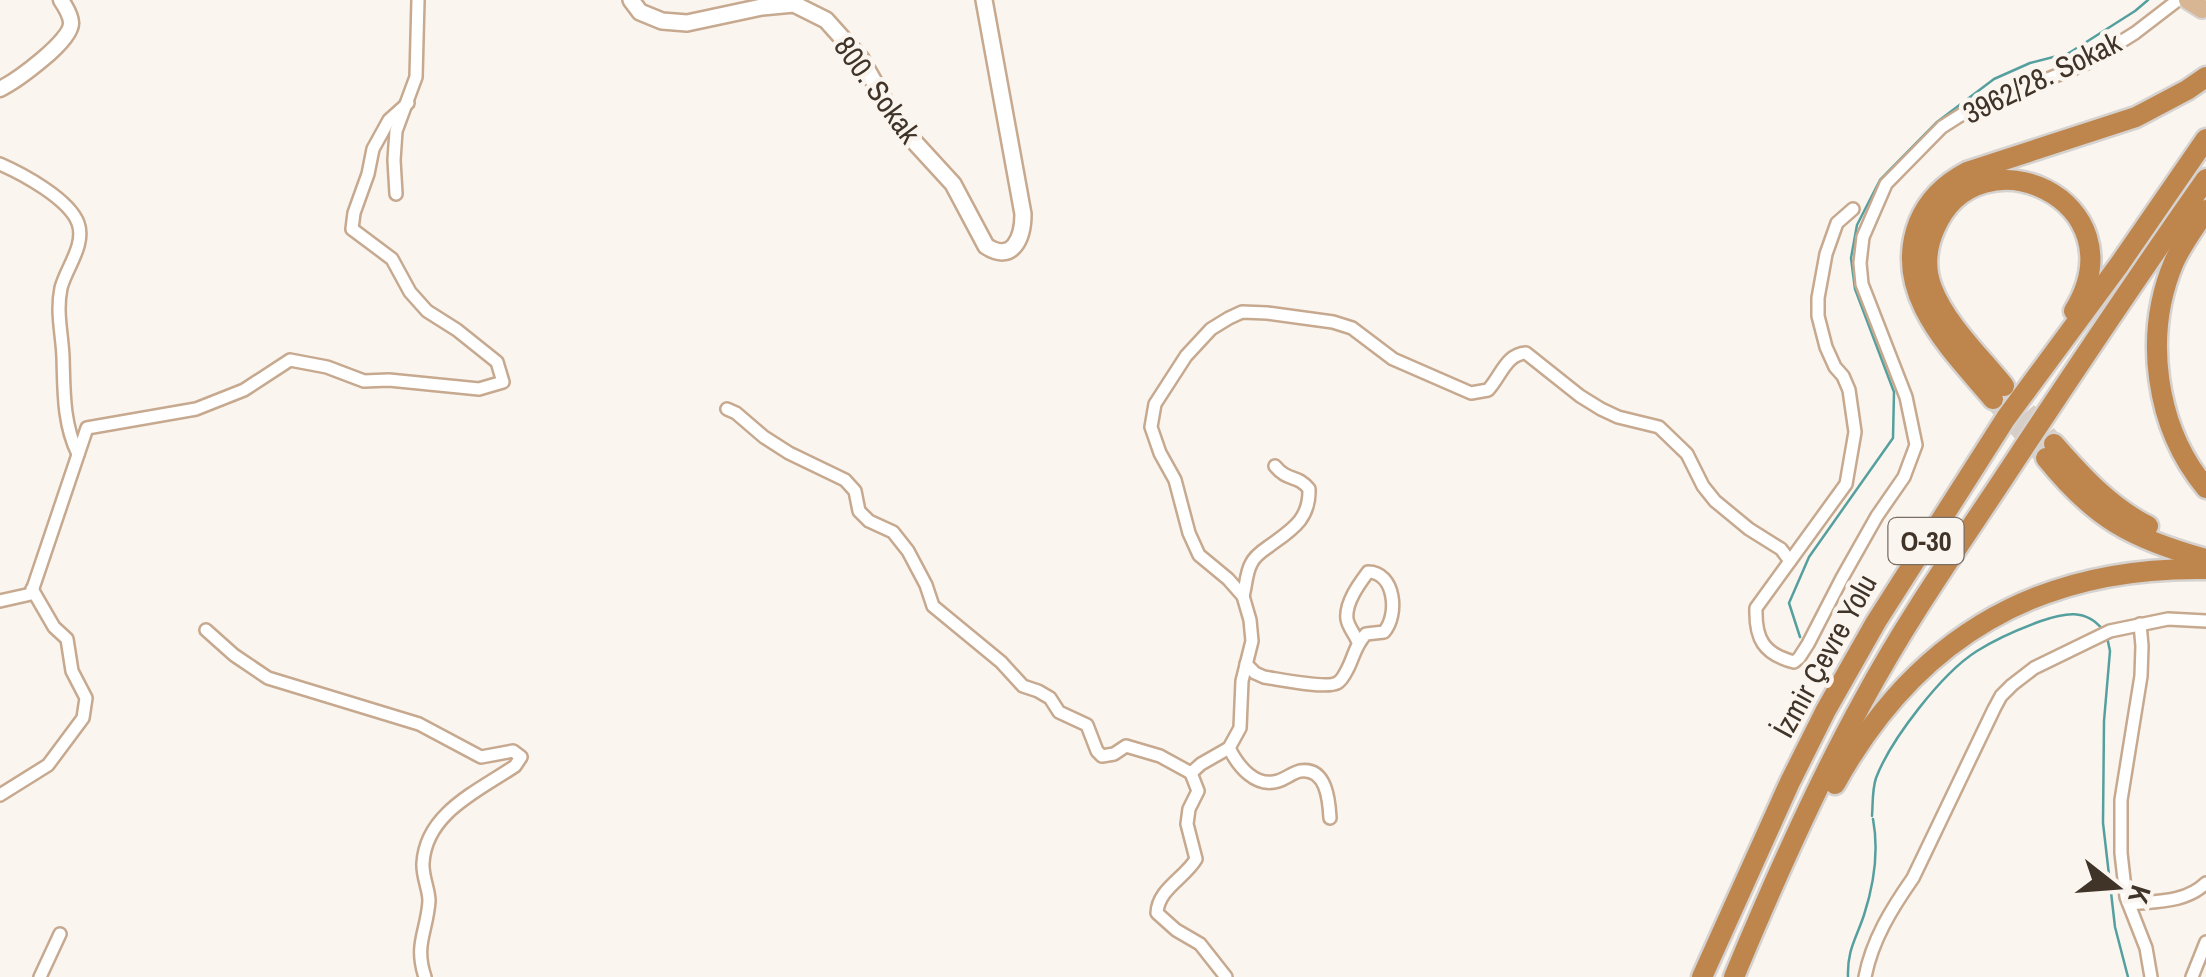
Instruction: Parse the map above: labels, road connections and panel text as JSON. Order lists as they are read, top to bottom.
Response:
{
  "streets": {
    "highway": ["O-30", "İzmir Çevre Yolu"],
    "main road": ["800. Sokak"],
    "street": ["3962/28. Sokak"]
  },
  "north": "right"
}
